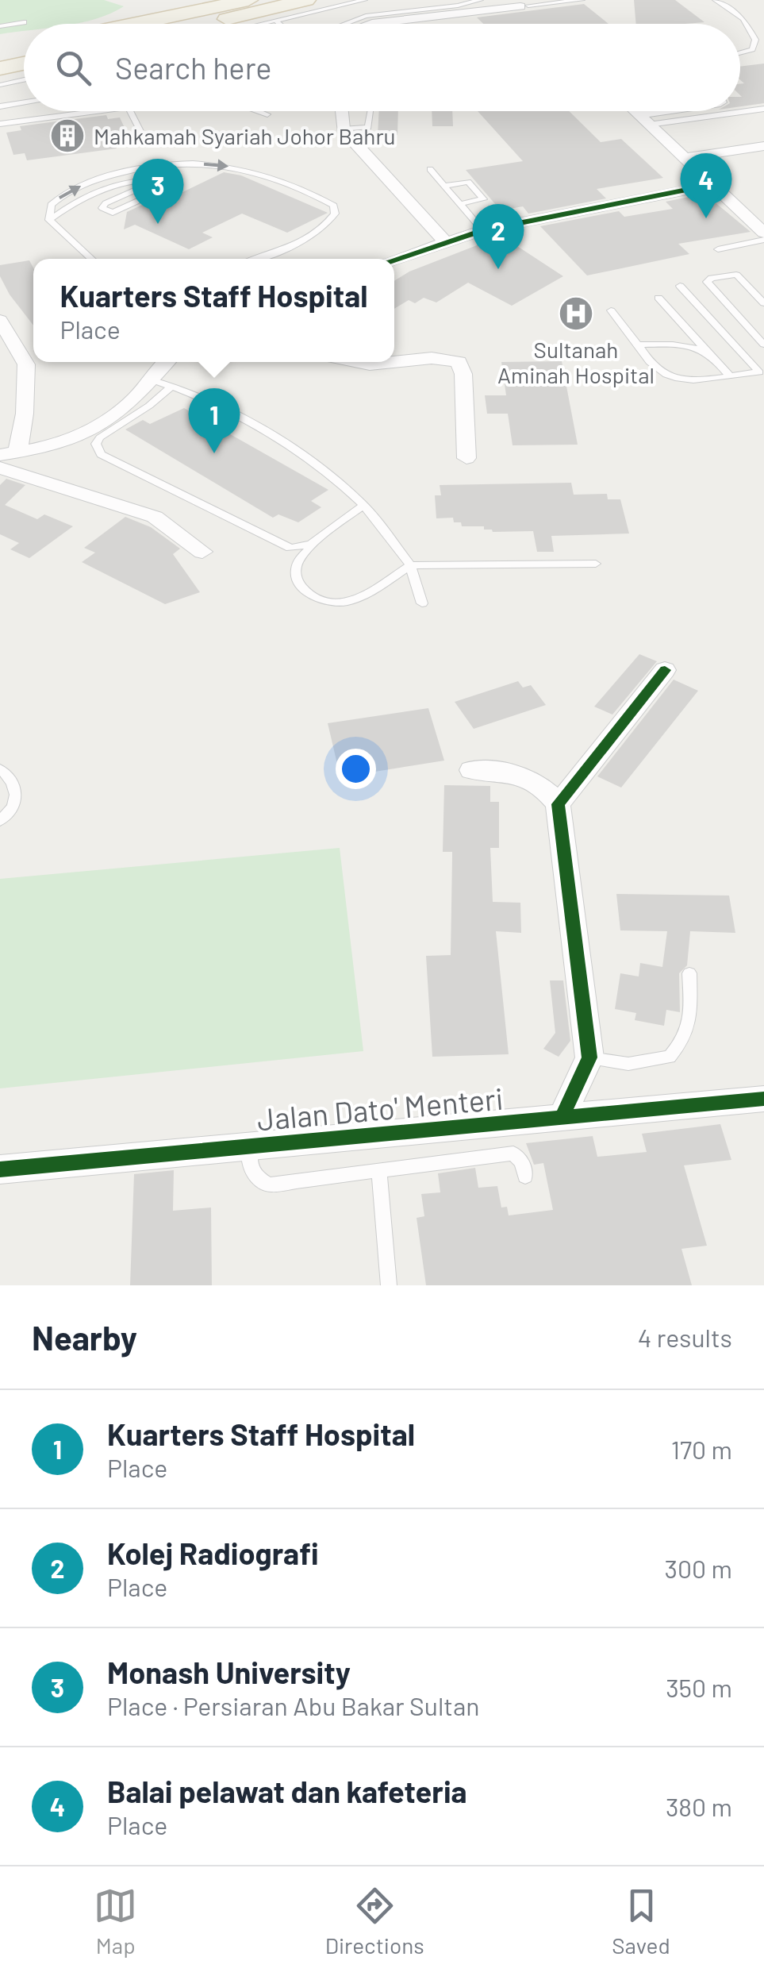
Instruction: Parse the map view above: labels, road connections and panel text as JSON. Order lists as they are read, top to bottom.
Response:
{
  "streets": {
    "street": ["Jalan Dato' Menteri"]
  },
  "places": {
    "building": ["Mahkamah Syariah Johor Bahru"],
    "hospital": ["Sultanah Aminah Hospital"]
  },
  "page": {
    "search": "Search here",
    "pins": [
      "4",
      "3",
      "2",
      "1"
    ],
    "popup": ["Kuarters Staff Hospital", "Place"],
    "heading": ["Nearby", "4 results"],
    "list": [
      {
        "mark": "1",
        "name": "Kuarters Staff Hospital",
        "note": "Place",
        "value": "170 m"
      },
      {
        "mark": "2",
        "name": "Kolej Radiografi",
        "note": "Place",
        "value": "300 m"
      },
      {
        "mark": "3",
        "name": "Monash University",
        "note": "Place · Persiaran Abu Bakar Sultan",
        "value": "350 m"
      },
      {
        "mark": "4",
        "name": "Balai pelawat dan kafeteria",
        "note": "Place",
        "value": "380 m"
      }
    ],
    "nav": ["Map", "Directions", "Saved"]
  }
}
